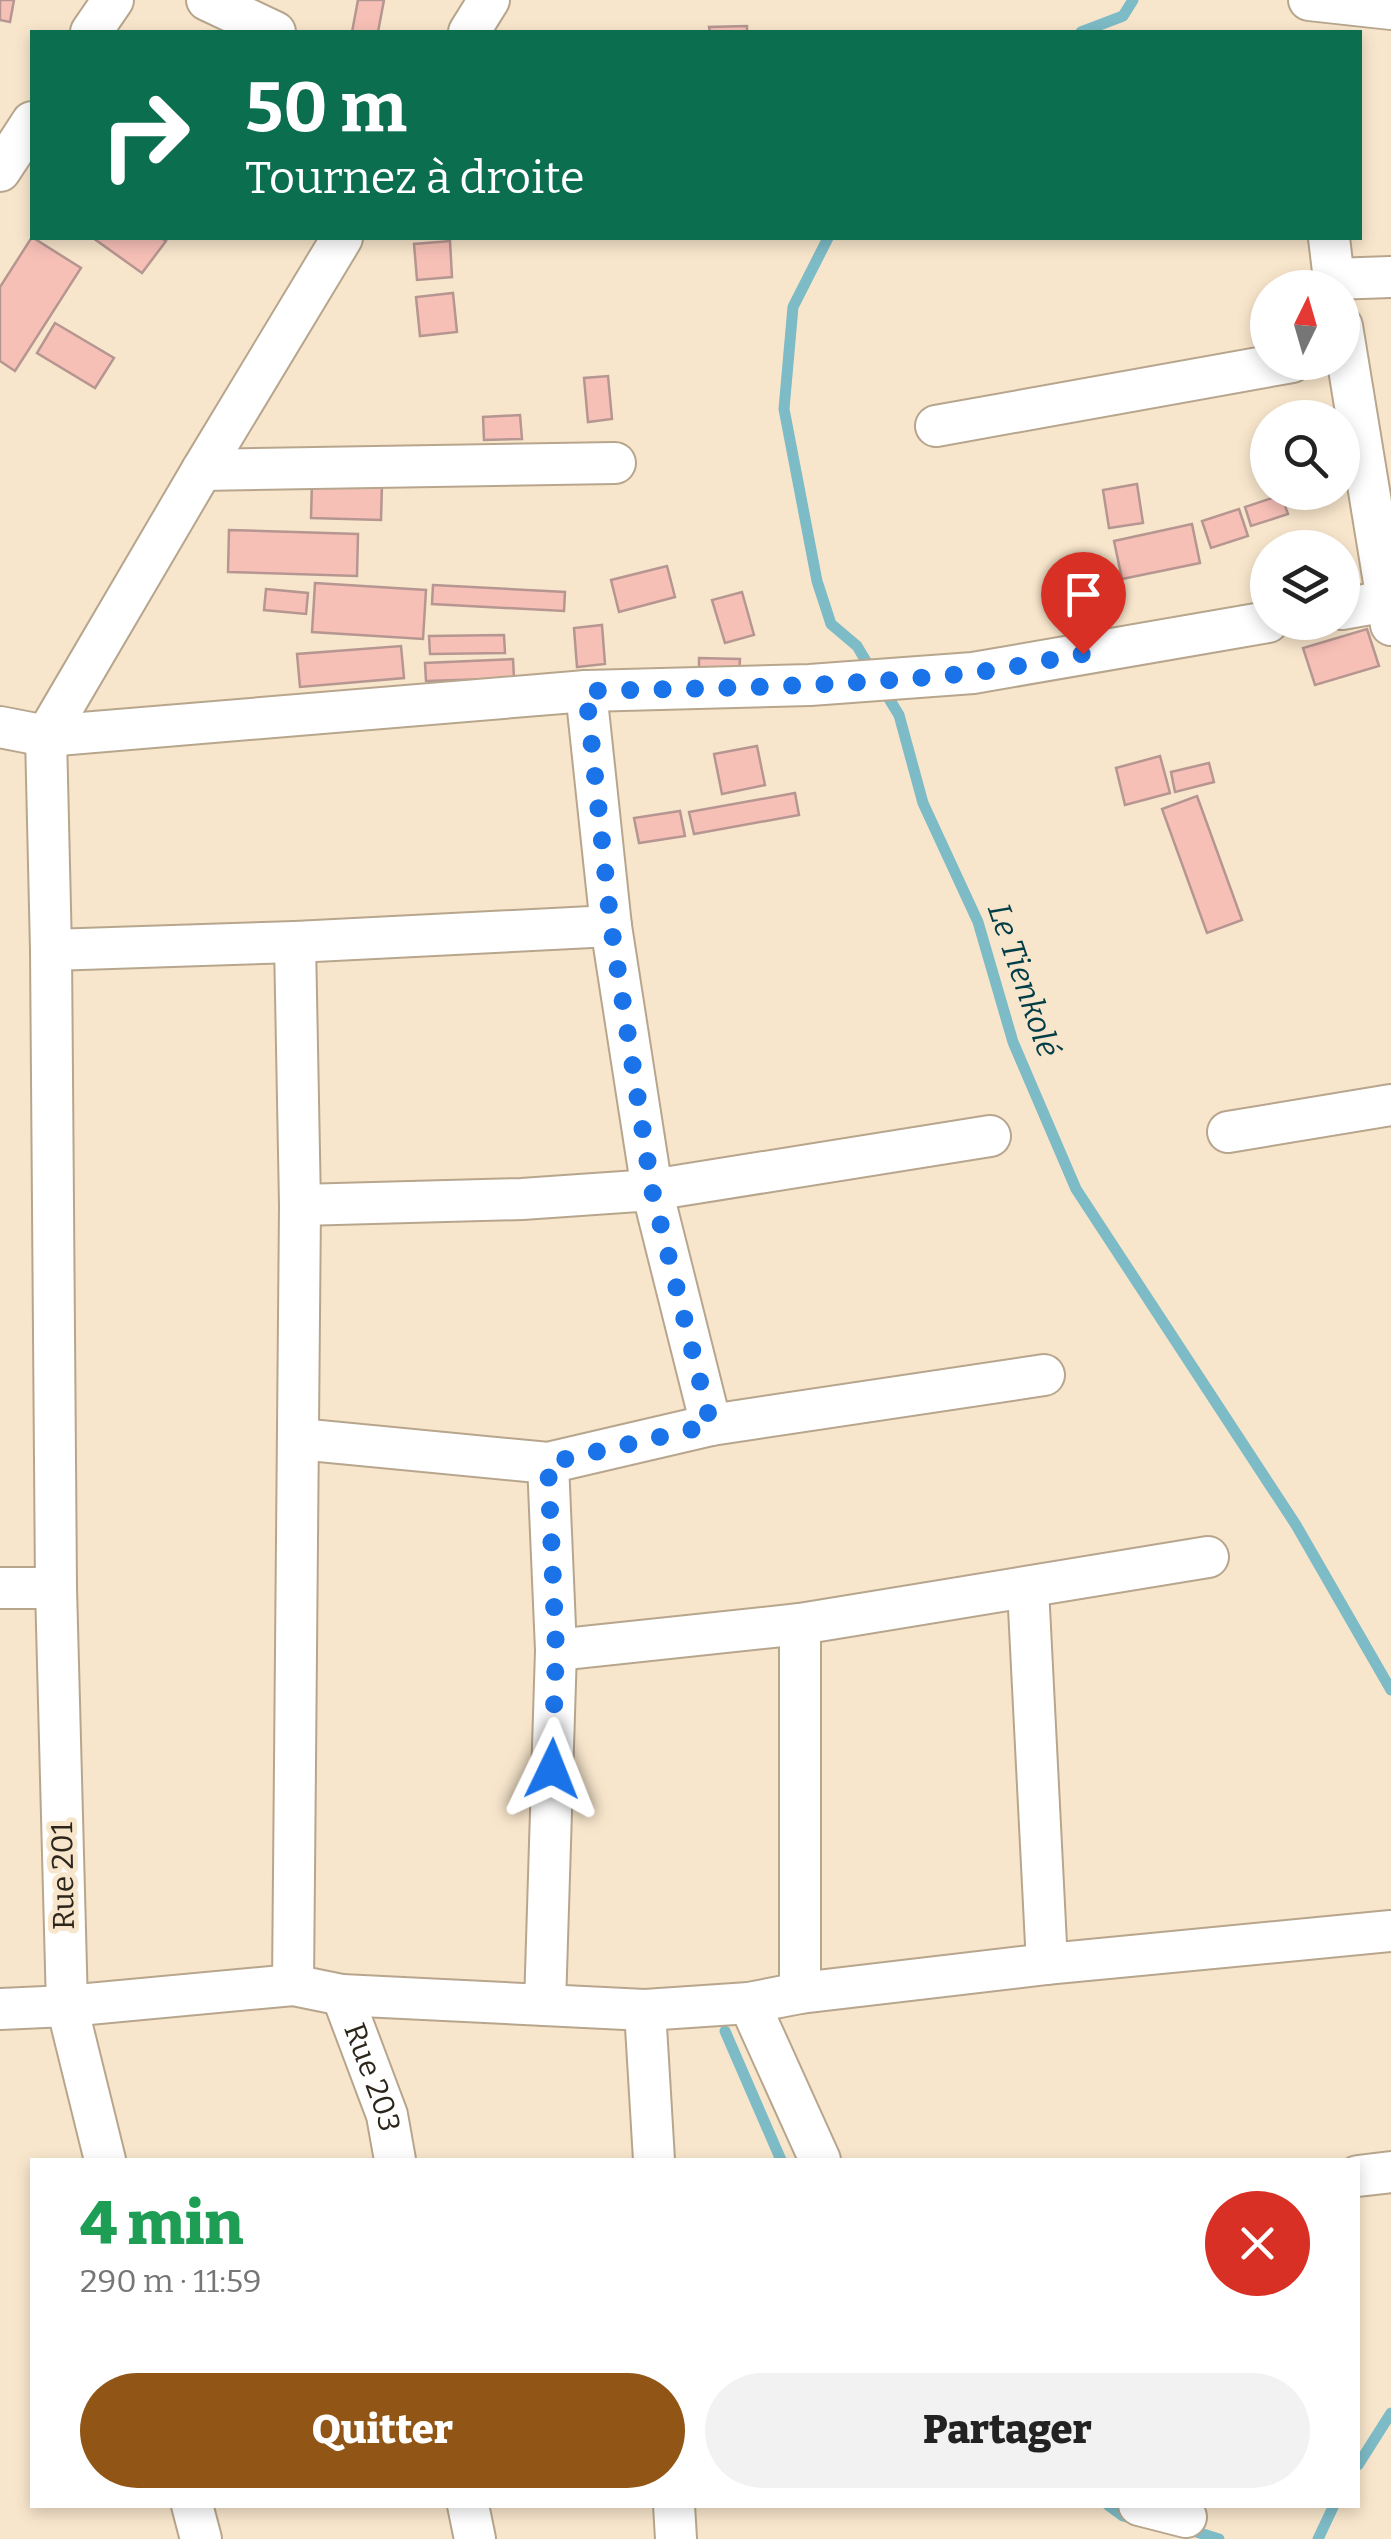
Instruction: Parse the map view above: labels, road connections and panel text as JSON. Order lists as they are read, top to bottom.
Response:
{
  "streets": {
    "street": ["Rue 201", "Rue 203"]
  },
  "water": ["Le Tienkolé"],
  "north": "top",
  "page": {
    "turn": ["50 m", "Tournez à droite"],
    "heading": ["4 min", "290 m · 11:59"],
    "buttons": ["Quitter", "Partager"]
  }
}
